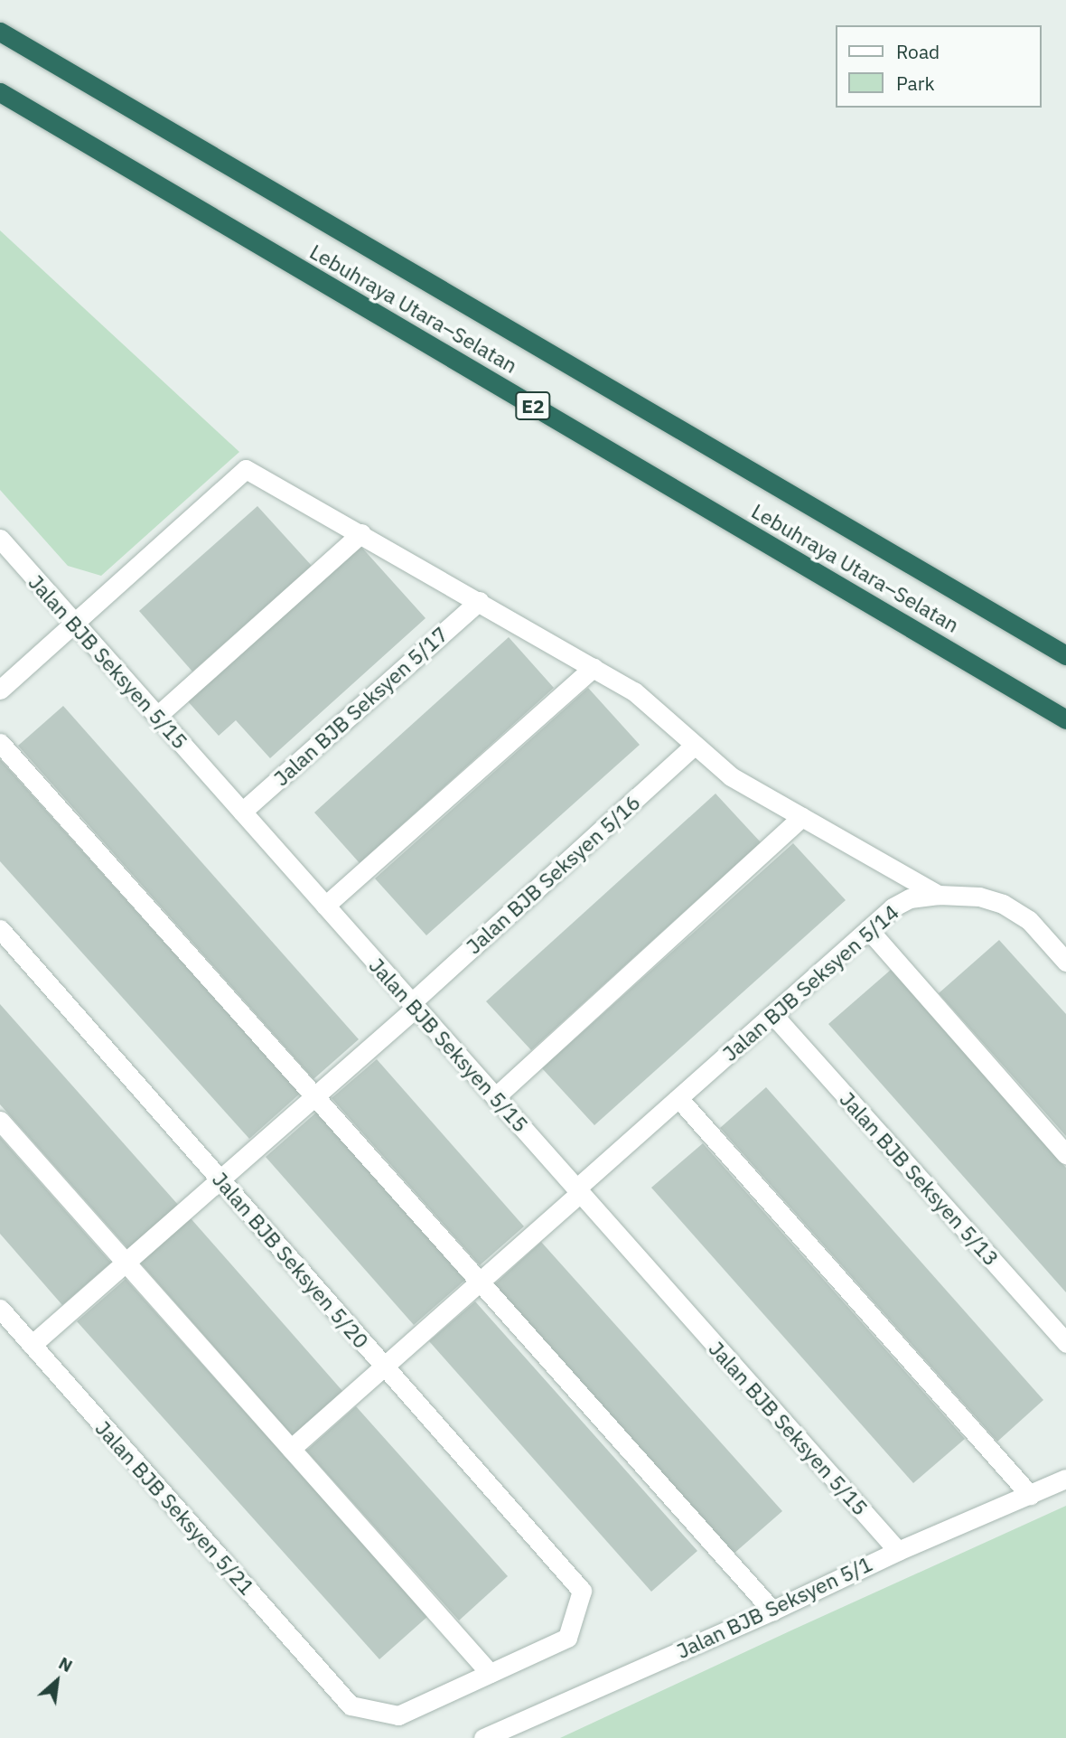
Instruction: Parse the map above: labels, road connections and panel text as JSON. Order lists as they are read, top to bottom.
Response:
{
  "streets": {
    "highway": ["Lebuhraya Utara–Selatan", "E2"],
    "street": [
      "Jalan BJB Seksyen 5/15",
      "Jalan BJB Seksyen 5/17",
      "Jalan BJB Seksyen 5/16",
      "Jalan BJB Seksyen 5/14",
      "Jalan BJB Seksyen 5/13",
      "Jalan BJB Seksyen 5/20",
      "Jalan BJB Seksyen 5/21",
      "Jalan BJB Seksyen 5/1"
    ]
  },
  "crossings": [
    ["Jalan BJB Seksyen 5/15", "Jalan BJB Seksyen 5/17"],
    ["Jalan BJB Seksyen 5/15", "Jalan BJB Seksyen 5/16"],
    ["Jalan BJB Seksyen 5/15", "Jalan BJB Seksyen 5/14"],
    ["Jalan BJB Seksyen 5/15", "Jalan BJB Seksyen 5/1"],
    ["Jalan BJB Seksyen 5/16", "Jalan BJB Seksyen 5/20"],
    ["Jalan BJB Seksyen 5/16", "Jalan BJB Seksyen 5/21"],
    ["Jalan BJB Seksyen 5/14", "Jalan BJB Seksyen 5/13"],
    ["Jalan BJB Seksyen 5/14", "Jalan BJB Seksyen 5/20"],
    ["Jalan BJB Seksyen 5/20", "Jalan BJB Seksyen 5/21"]
  ],
  "legend": ["Road", "Park"],
  "north": "top right"
}
